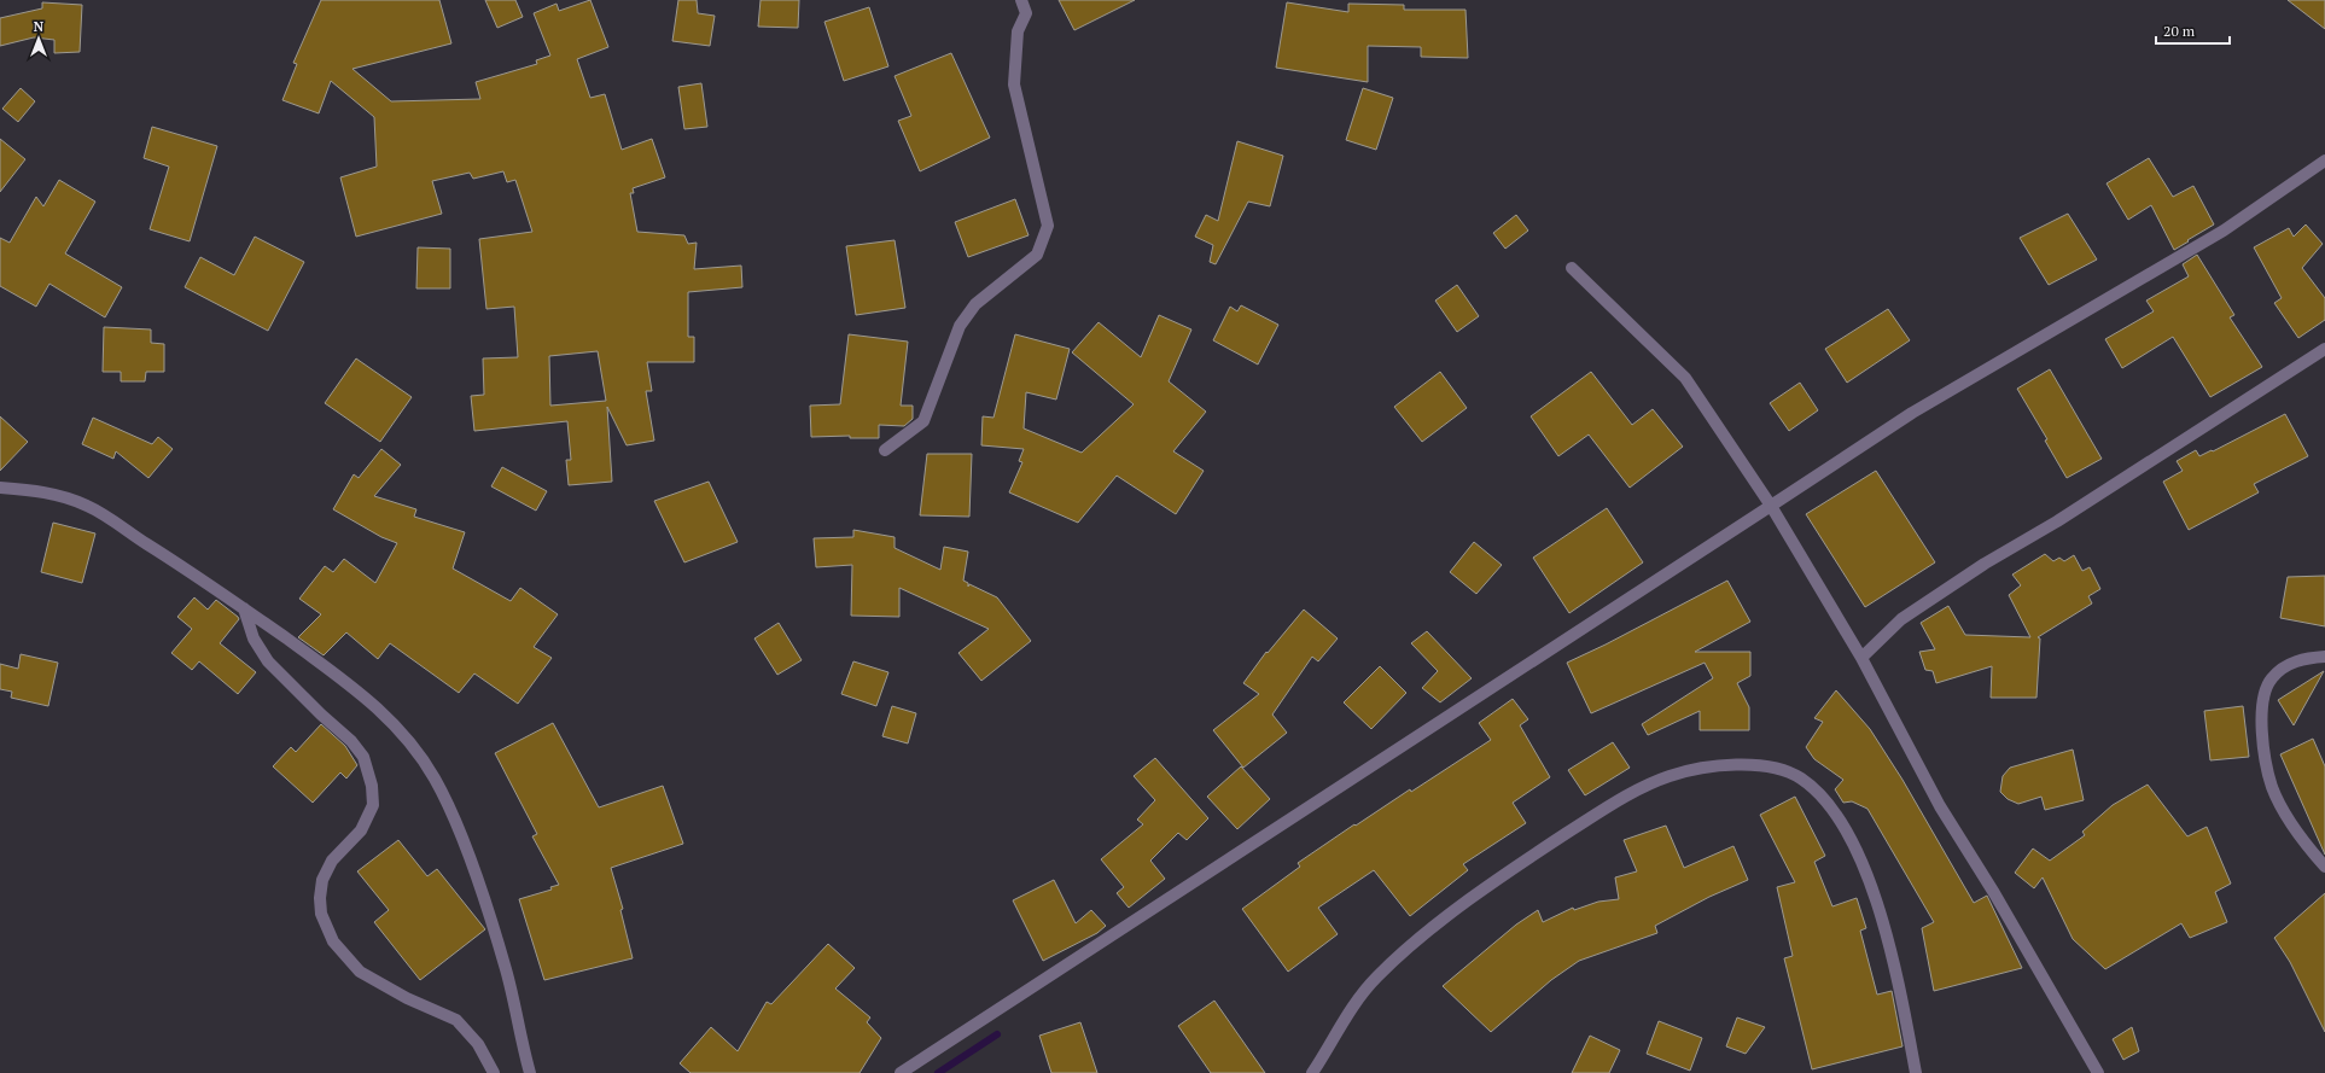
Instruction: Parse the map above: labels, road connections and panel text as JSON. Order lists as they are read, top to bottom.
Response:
{
  "scale_bar": "20 m",
  "north": "top"
}
